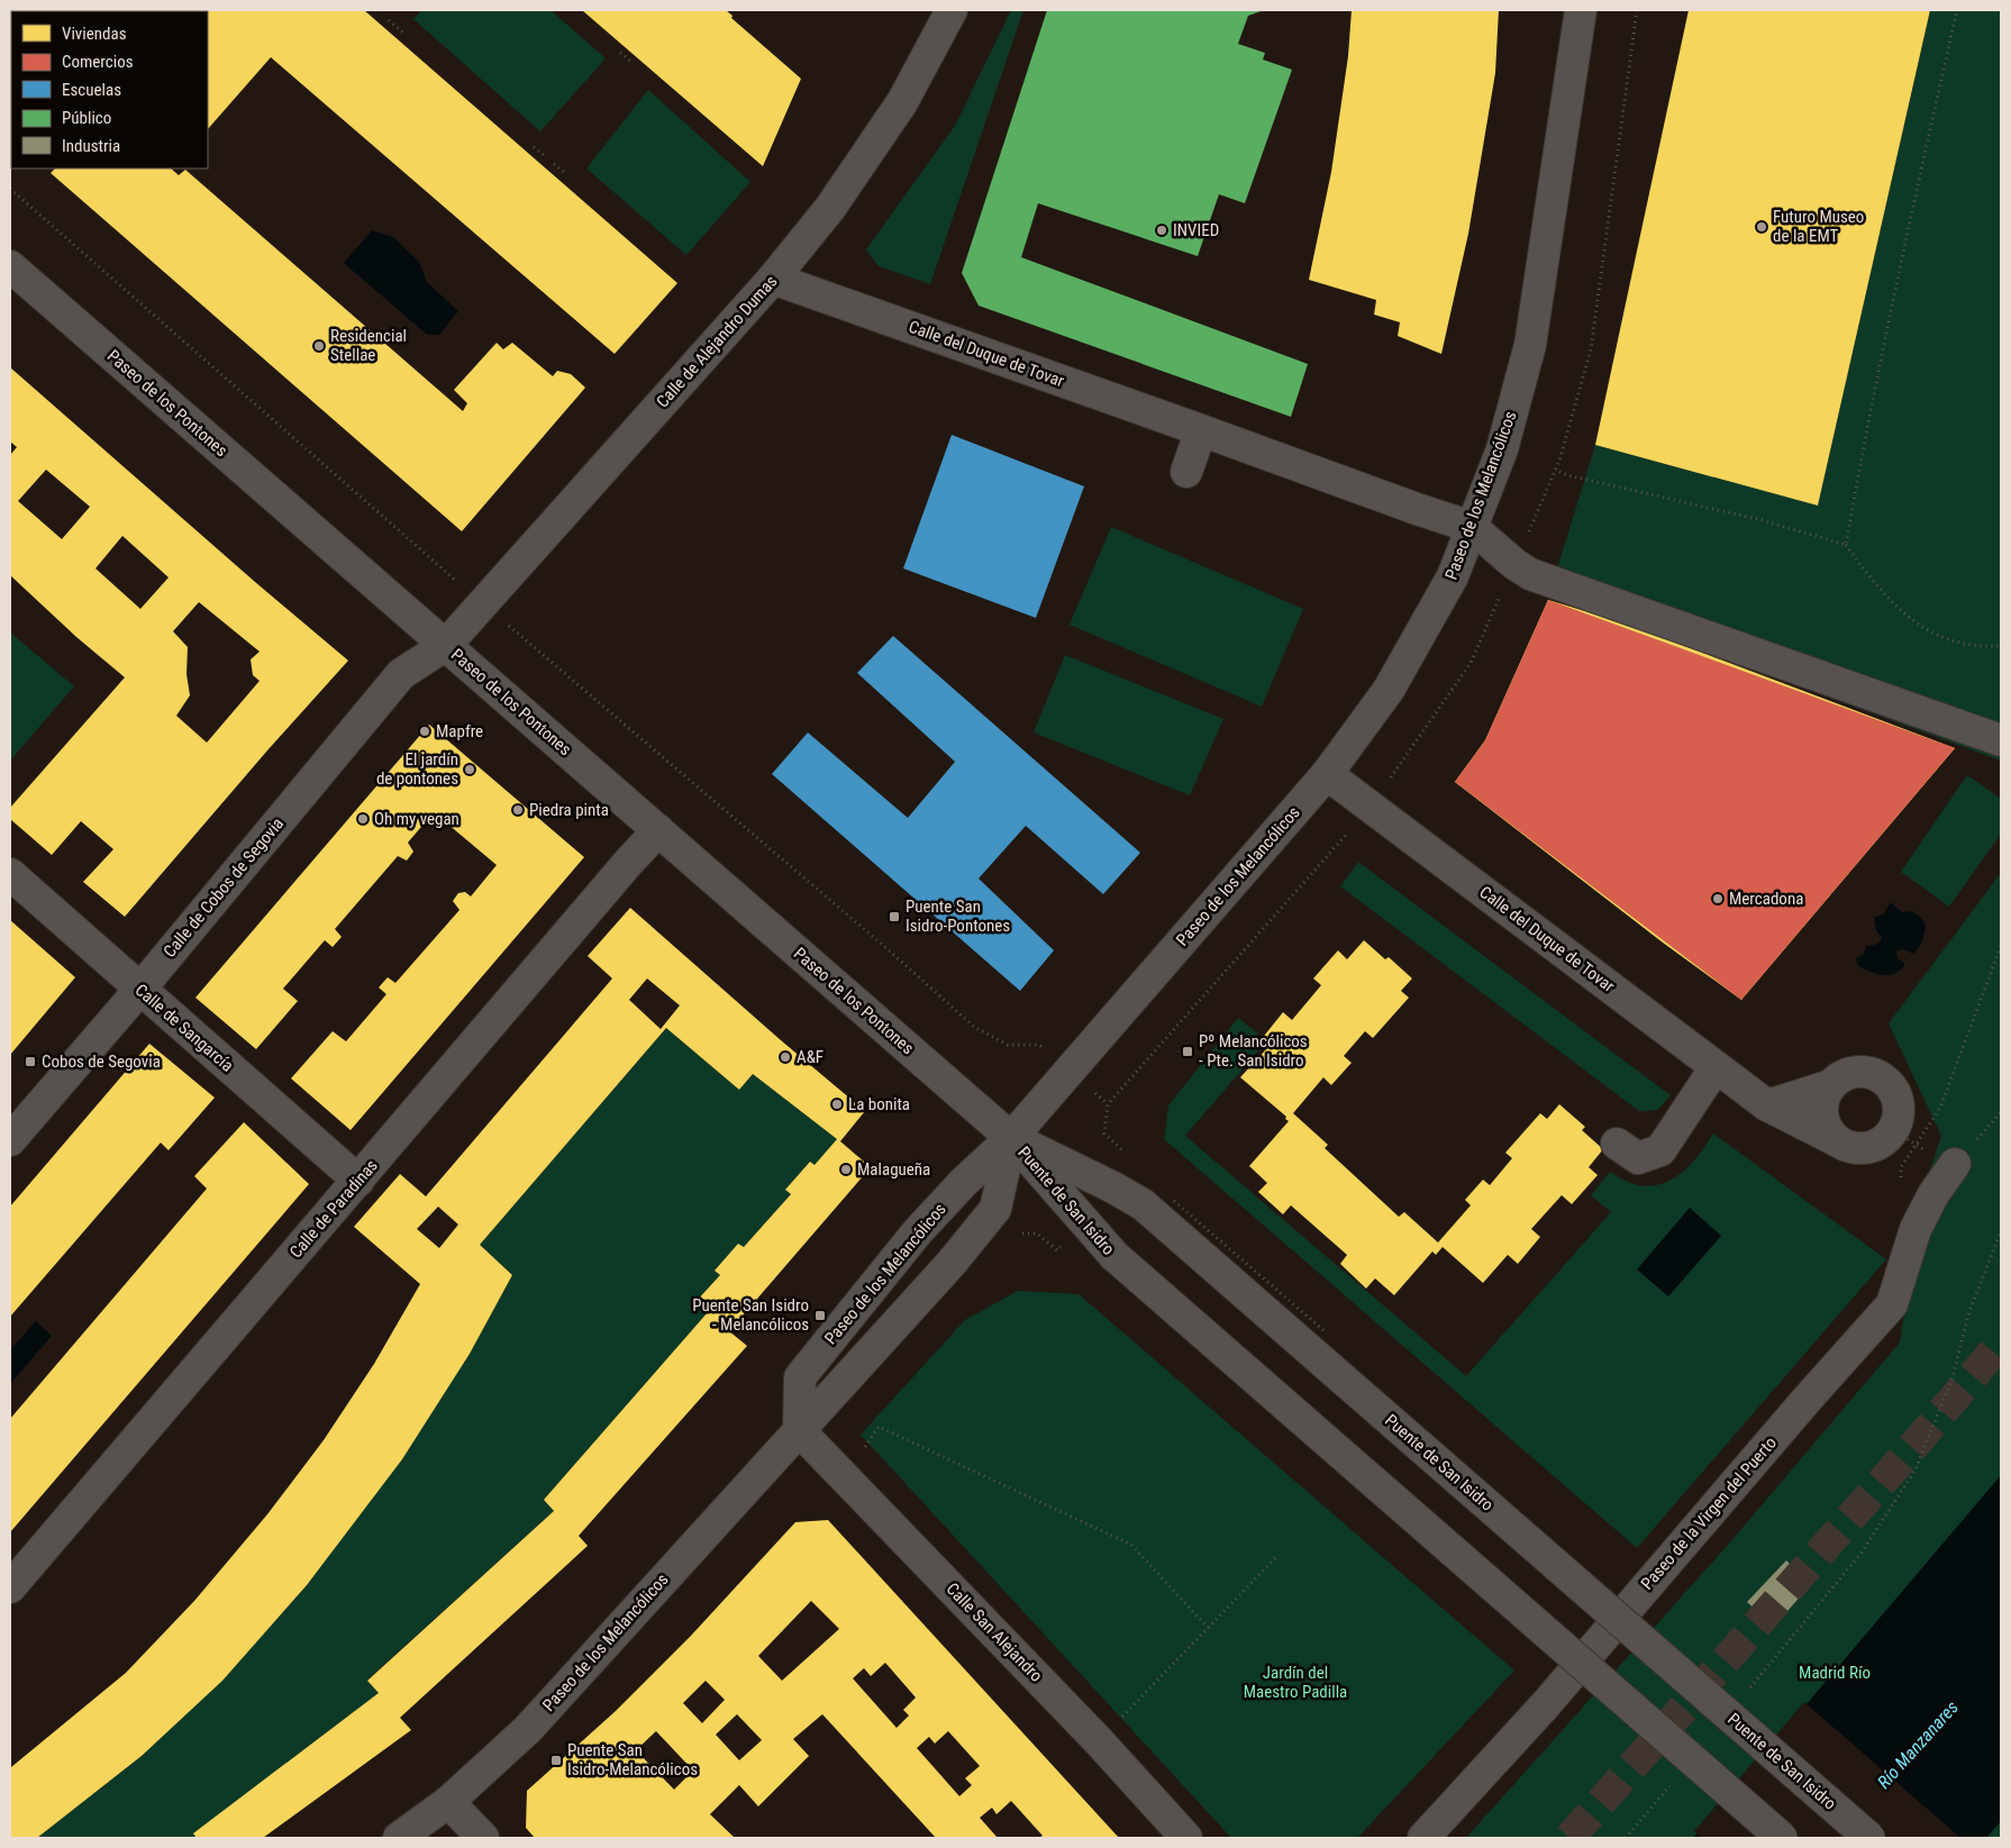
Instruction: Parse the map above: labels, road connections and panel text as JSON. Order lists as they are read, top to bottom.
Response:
{
  "streets": {
    "street": [
      "Calle de Alejandro Dumas",
      "Calle del Duque de Tovar",
      "Paseo de los Pontones",
      "Paseo de los Melancólicos",
      "Calle de Cobos de Segovia",
      "Calle de Sangarcía",
      "Puente de San Isidro",
      "Calle de Paradinas",
      "Paseo de la Virgen del Puerto",
      "Calle San Alejandro"
    ]
  },
  "crossings": [
    ["Calle de Alejandro Dumas", "Calle del Duque de Tovar"],
    ["Calle de Alejandro Dumas", "Paseo de los Pontones"],
    ["Calle de Alejandro Dumas", "Calle de Cobos de Segovia"],
    ["Calle del Duque de Tovar", "Paseo de los Melancólicos"],
    ["Paseo de los Pontones", "Paseo de los Melancólicos"],
    ["Paseo de los Pontones", "Calle de Cobos de Segovia"],
    ["Paseo de los Pontones", "Puente de San Isidro"],
    ["Paseo de los Pontones", "Calle de Paradinas"],
    ["Paseo de los Melancólicos", "Puente de San Isidro"],
    ["Paseo de los Melancólicos", "Calle San Alejandro"],
    ["Calle de Cobos de Segovia", "Calle de Sangarcía"],
    ["Calle de Sangarcía", "Calle de Paradinas"]
  ],
  "water": ["Río Manzanares"],
  "parks": ["Jardín del Maestro Padilla", "Madrid Río"],
  "places": {
    "other": [
      "Futuro Museo de la EMT",
      "INVIED",
      "Residencial Stellae",
      "Mapfre",
      "El jardín de pontones",
      "Piedra pinta",
      "Oh my vegan",
      "Mercadona",
      "A&F",
      "La bonita",
      "Malagueña"
    ],
    "transit": [
      "Puente San Isidro-Pontones",
      "Pº Melancólicos - Pte. San Isidro",
      "Cobos de Segovia",
      "Puente San Isidro - Melancólicos",
      "Puente San Isidro-Melancólicos"
    ]
  },
  "legend": [
    "Viviendas",
    "Comercios",
    "Escuelas",
    "Público",
    "Industria"
  ]
}
